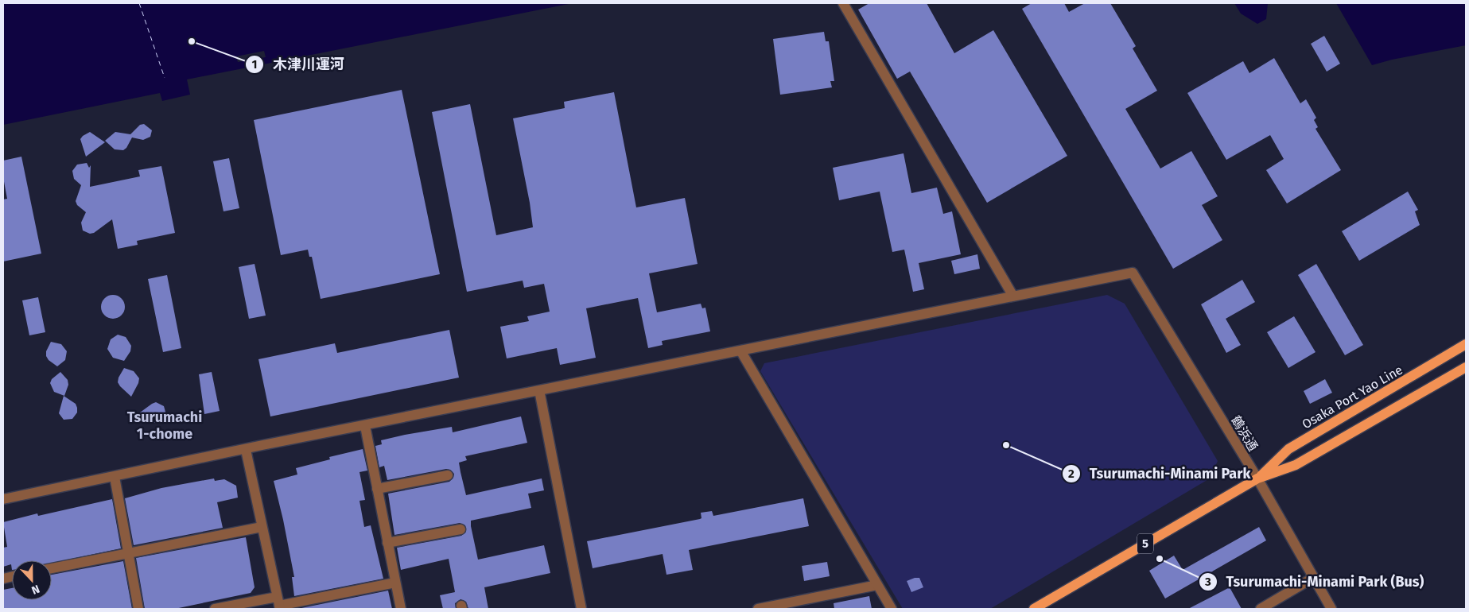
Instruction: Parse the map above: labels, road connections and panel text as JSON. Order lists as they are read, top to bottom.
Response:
{
  "streets": {
    "main road": ["Osaka Port Yao Line", "5"],
    "street": ["鶴浜通"]
  },
  "crossings": [
    ["Osaka Port Yao Line", "鶴浜通"]
  ],
  "districts": ["Tsurumachi 1-chome"],
  "places": ["木津川運河", "Tsurumachi-Minami Park", "Tsurumachi-Minami Park (Bus)"],
  "north": "bottom"
}
